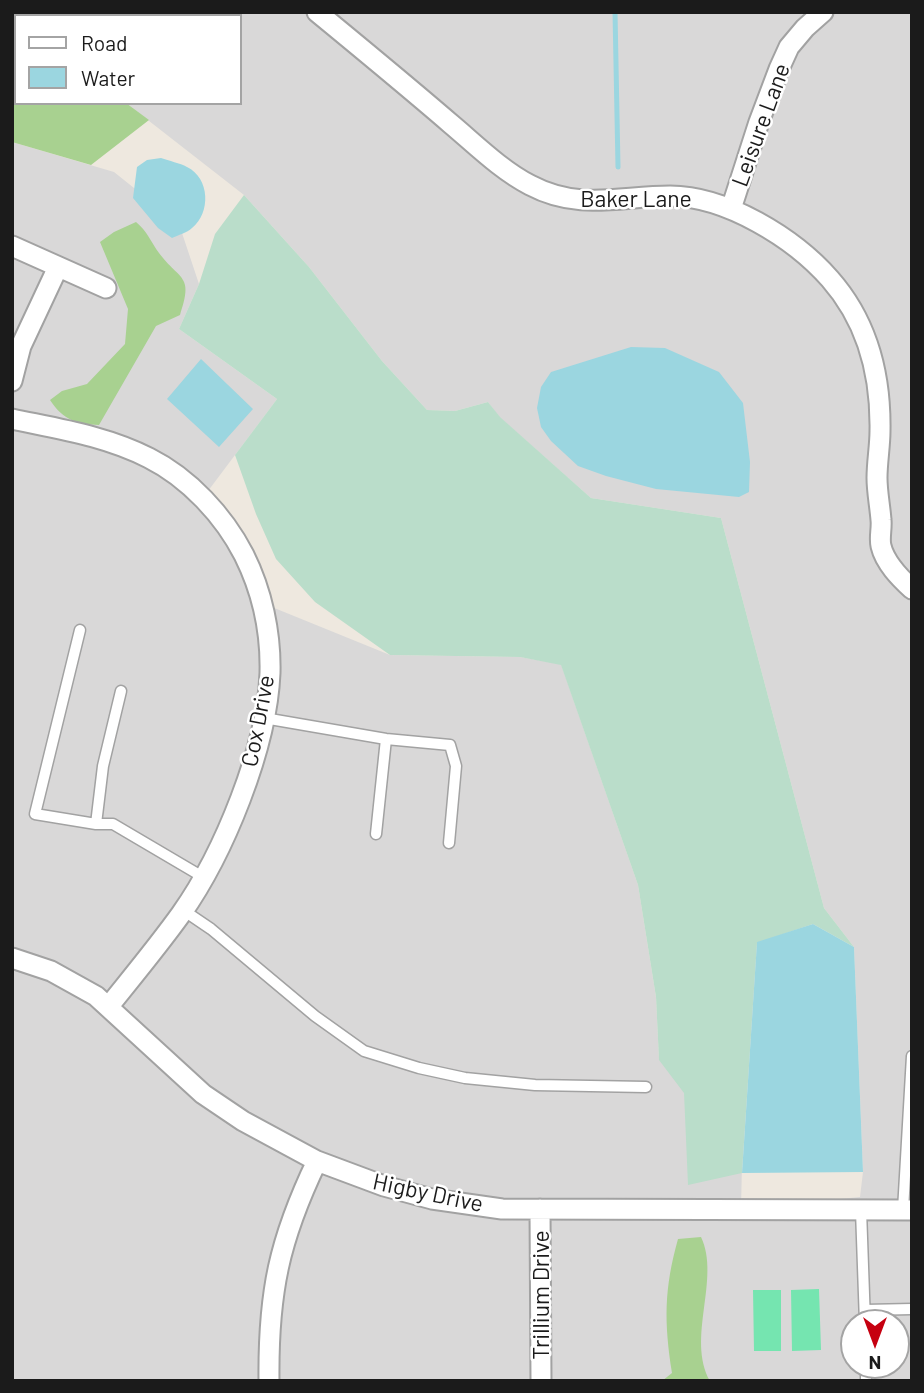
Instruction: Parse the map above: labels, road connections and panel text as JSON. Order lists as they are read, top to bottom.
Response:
{
  "streets": {
    "street": [
      "Leisure Lane",
      "Baker Lane",
      "Cox Drive",
      "Higby Drive",
      "Trillium Drive"
    ]
  },
  "crossings": [
    ["Leisure Lane", "Baker Lane"],
    ["Cox Drive", "Higby Drive"],
    ["Higby Drive", "Trillium Drive"]
  ],
  "legend": ["Road", "Water"],
  "north": "bottom"
}
